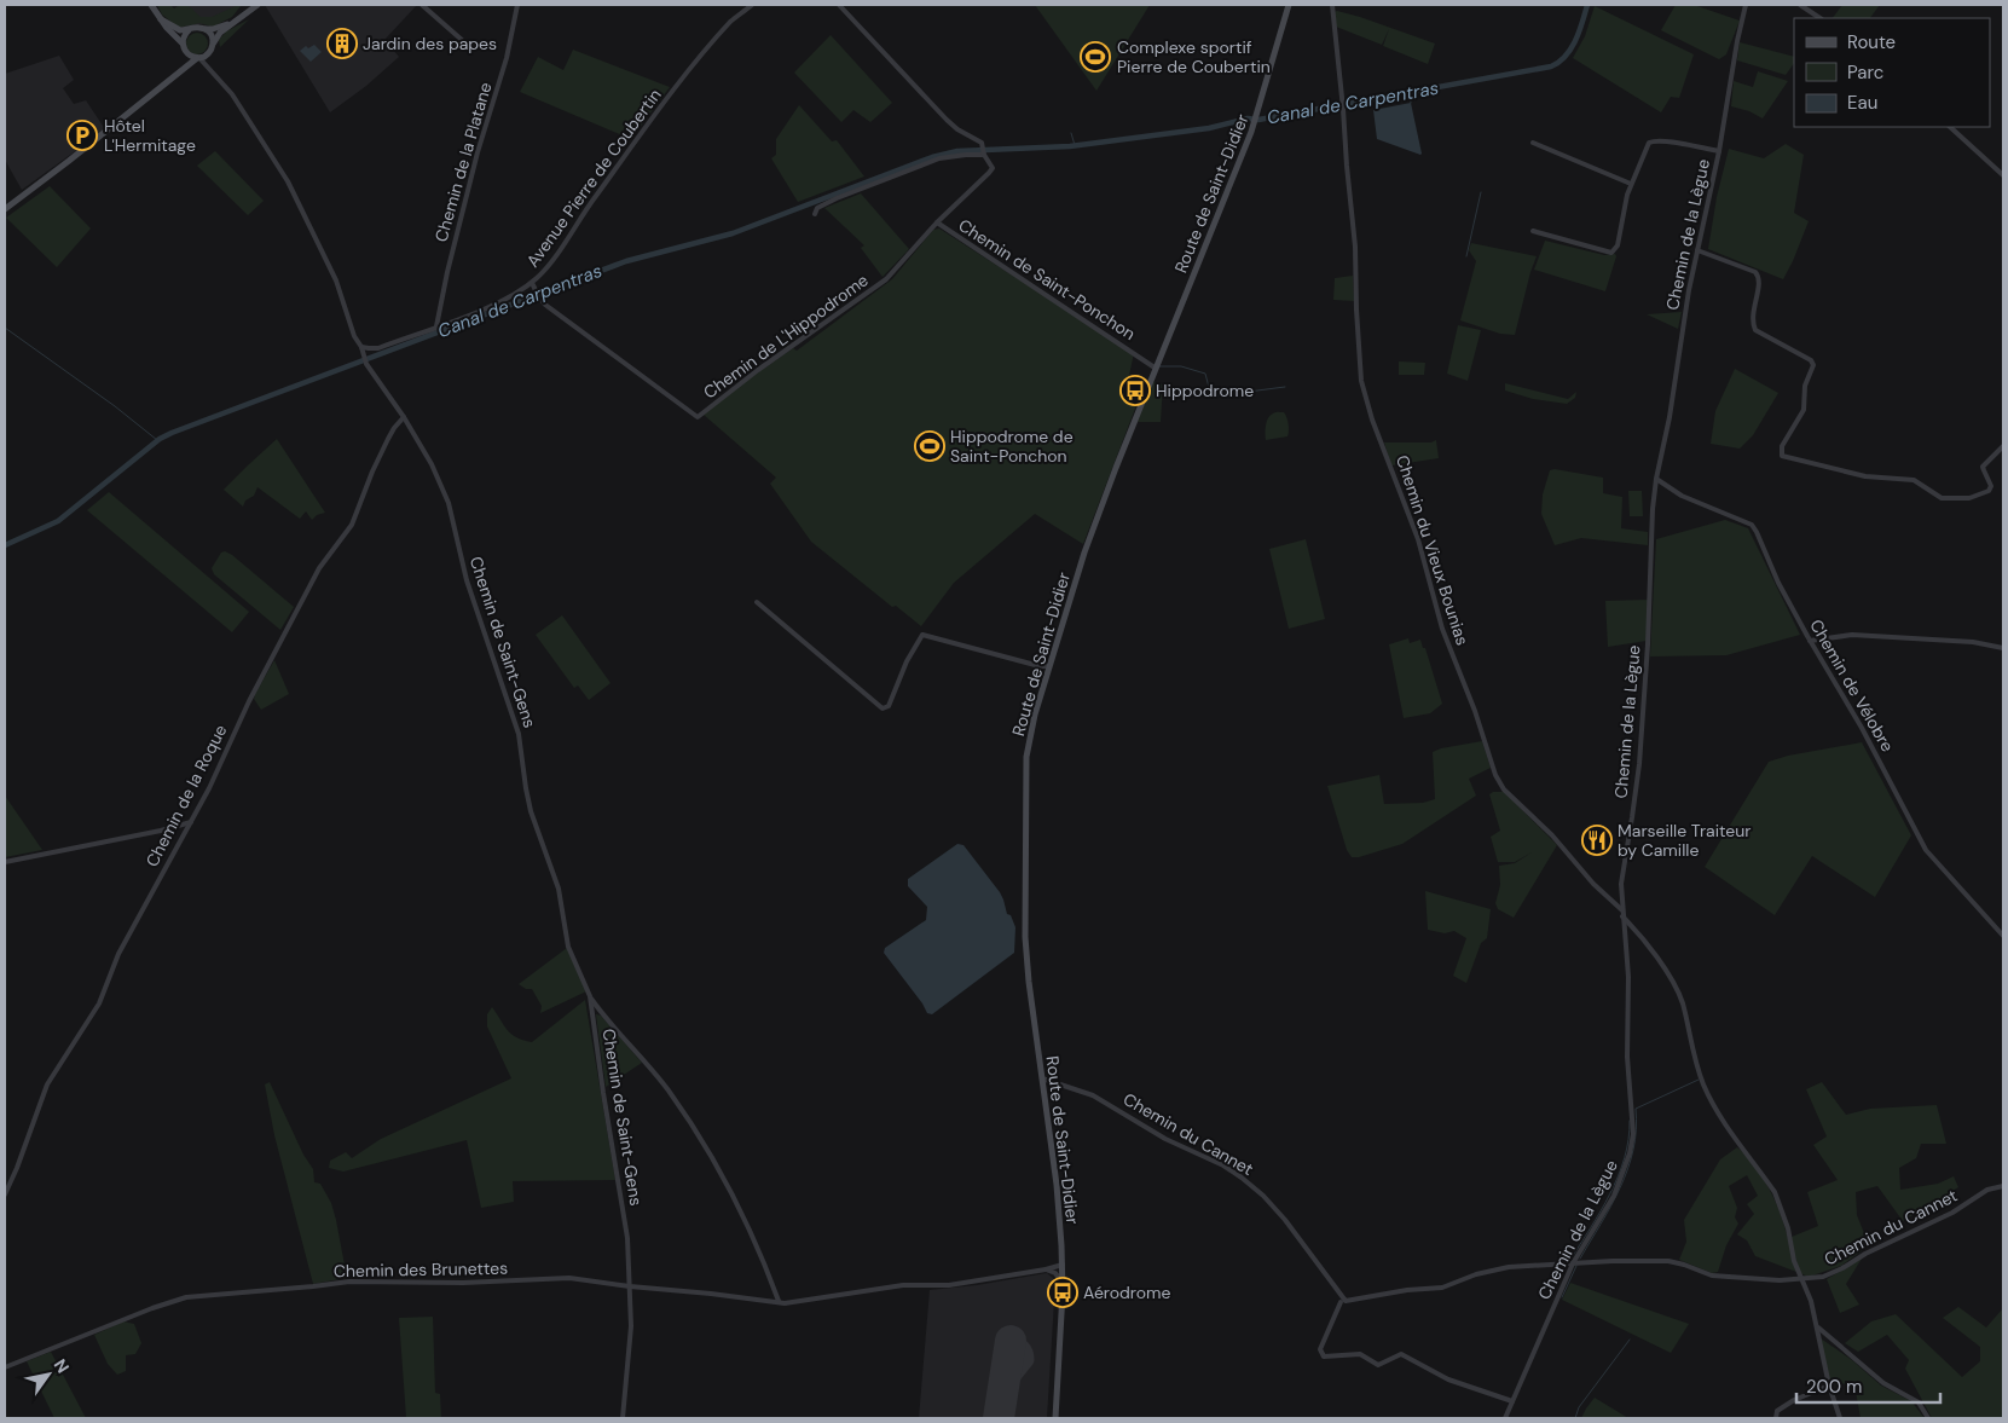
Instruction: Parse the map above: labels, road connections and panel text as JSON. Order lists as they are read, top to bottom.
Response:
{
  "streets": {
    "main road": ["Route de Saint-Didier"],
    "street": [
      "Chemin de la Platane",
      "Avenue Pierre de Coubertin",
      "Chemin de la Lègue",
      "Chemin de Saint-Ponchon",
      "Chemin de L'Hippodrome",
      "Chemin du Vieux Bounias",
      "Chemin de Saint-Gens",
      "Chemin de Vélobre",
      "Chemin de la Roque",
      "Chemin du Cannet",
      "Chemin des Brunettes"
    ]
  },
  "crossings": [
    ["Chemin de la Platane", "Avenue Pierre de Coubertin"],
    ["Avenue Pierre de Coubertin", "Chemin de L'Hippodrome"],
    ["Avenue Pierre de Coubertin", "Chemin de Saint-Gens"],
    ["Route de Saint-Didier", "Chemin de Saint-Ponchon"],
    ["Route de Saint-Didier", "Chemin du Cannet"],
    ["Route de Saint-Didier", "Chemin des Brunettes"],
    ["Chemin de la Lègue", "Chemin du Vieux Bounias"],
    ["Chemin de la Lègue", "Chemin de Vélobre"],
    ["Chemin de la Lègue", "Chemin du Cannet"],
    ["Chemin de Saint-Ponchon", "Chemin de L'Hippodrome"],
    ["Chemin du Vieux Bounias", "Chemin du Cannet"],
    ["Chemin de Saint-Gens", "Chemin de la Roque"],
    ["Chemin de Saint-Gens", "Chemin des Brunettes"]
  ],
  "water": ["Canal de Carpentras"],
  "places": {
    "building": ["Jardin des papes"],
    "sports": ["Complexe sportif Pierre de Coubertin", "Hippodrome de Saint-Ponchon"],
    "parking": ["Hôtel L'Hermitage"],
    "bus stop": ["Hippodrome", "Aérodrome"],
    "restaurant": ["Marseille Traiteur by Camille"]
  },
  "legend": ["Route", "Parc", "Eau"],
  "scale_bar": "200 m",
  "north": "top right"
}
